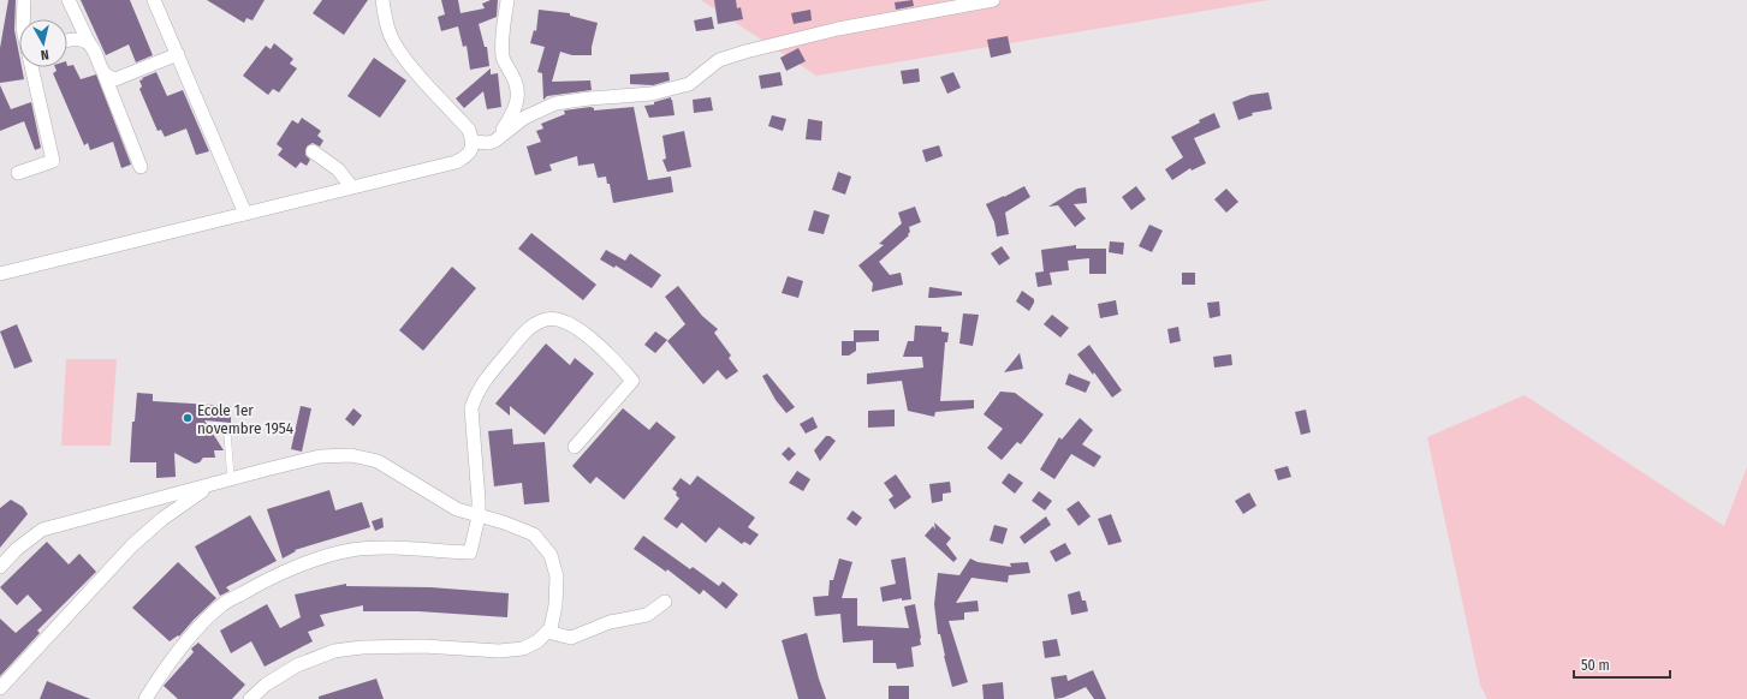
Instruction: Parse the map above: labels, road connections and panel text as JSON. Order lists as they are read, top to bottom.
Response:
{
  "places": ["Ecole 1er novembre 1954"],
  "scale_bar": "50 m",
  "north": "bottom"
}
